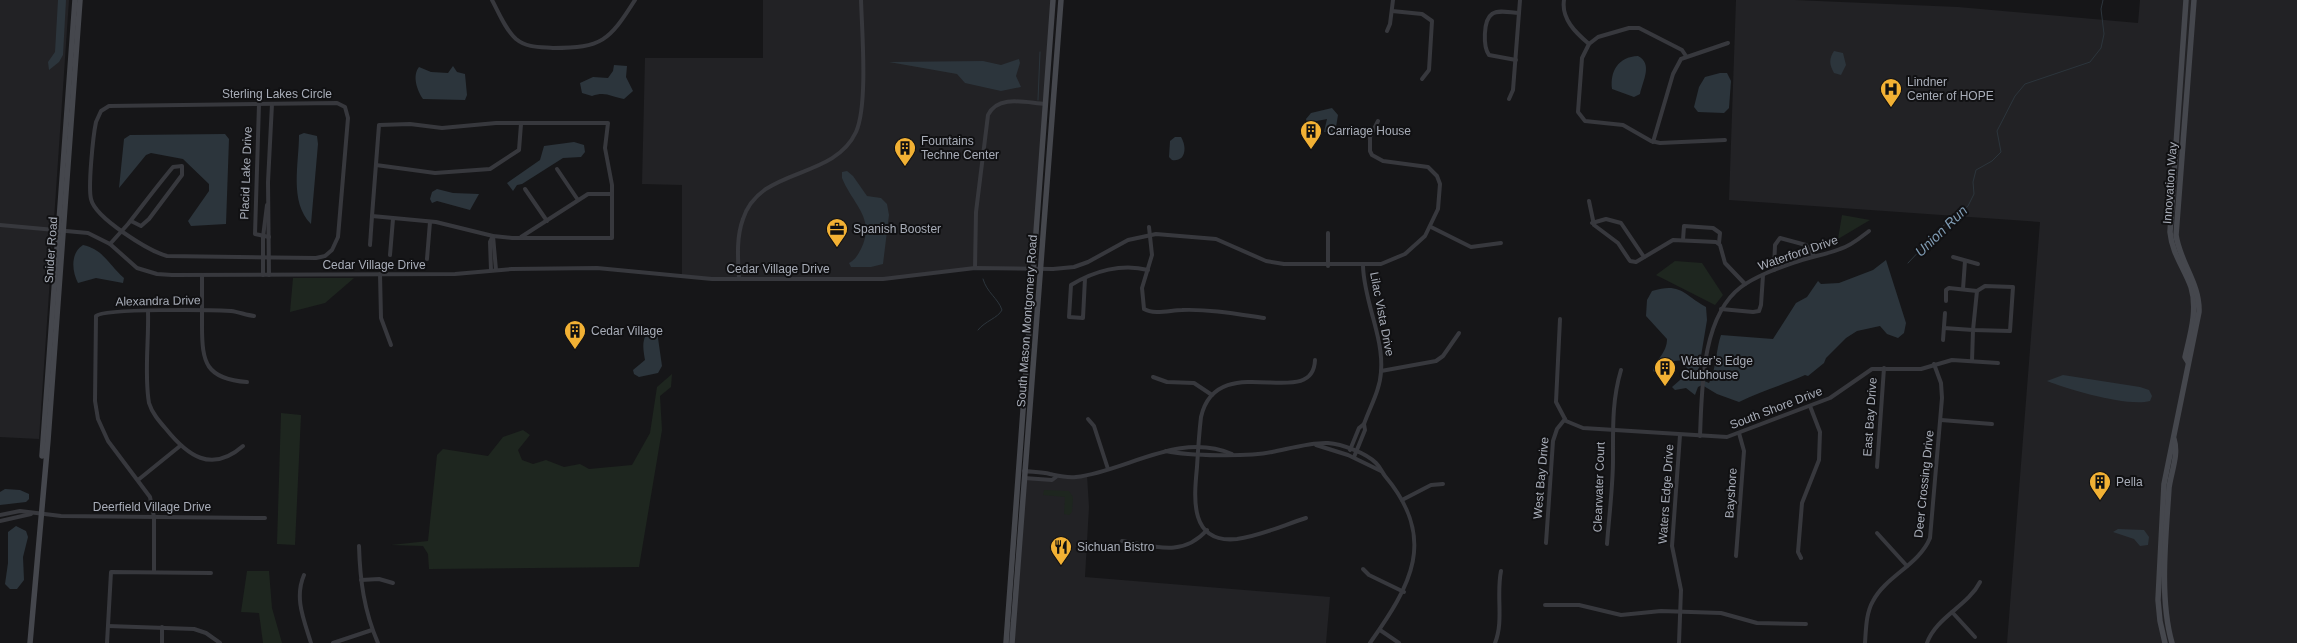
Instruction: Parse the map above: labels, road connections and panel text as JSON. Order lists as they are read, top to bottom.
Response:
{
  "streets": {
    "main road": ["Innovation Way", "Snider Road", "South Mason Montgomery Road"],
    "street": [
      "Sterling Lakes Circle",
      "Placid Lake Drive",
      "Waterford Drive",
      "Cedar Village Drive",
      "Alexandra Drive",
      "Lilac Vista Drive",
      "South Shore Drive",
      "East Bay Drive",
      "West Bay Drive",
      "Deer Crossing Drive",
      "Clearwater Court",
      "Bayshore",
      "Waters Edge Drive",
      "Deerfield Village Drive"
    ]
  },
  "crossings": [
    ["Sterling Lakes Circle", "Placid Lake Drive"],
    ["Placid Lake Drive", "Cedar Village Drive"],
    ["Snider Road", "Cedar Village Drive"],
    ["Snider Road", "Deerfield Village Drive"],
    ["Waterford Drive", "South Shore Drive"],
    ["Cedar Village Drive", "Lilac Vista Drive"],
    ["Cedar Village Drive", "South Mason Montgomery Road"],
    ["Alexandra Drive", "Deerfield Village Drive"],
    ["South Shore Drive", "East Bay Drive"],
    ["South Shore Drive", "West Bay Drive"],
    ["South Shore Drive", "Deer Crossing Drive"],
    ["South Shore Drive", "Clearwater Court"],
    ["South Shore Drive", "Bayshore"],
    ["South Shore Drive", "Waters Edge Drive"]
  ],
  "water": ["Union Run"],
  "places": {
    "hospital": ["Lindner Center of HOPE"],
    "building": [
      "Carriage House",
      "Fountains Techne Center",
      "Cedar Village",
      "Water’s Edge Clubhouse",
      "Pella"
    ],
    "office": ["Spanish Booster"],
    "restaurant": ["Sichuan Bistro"]
  }
}
